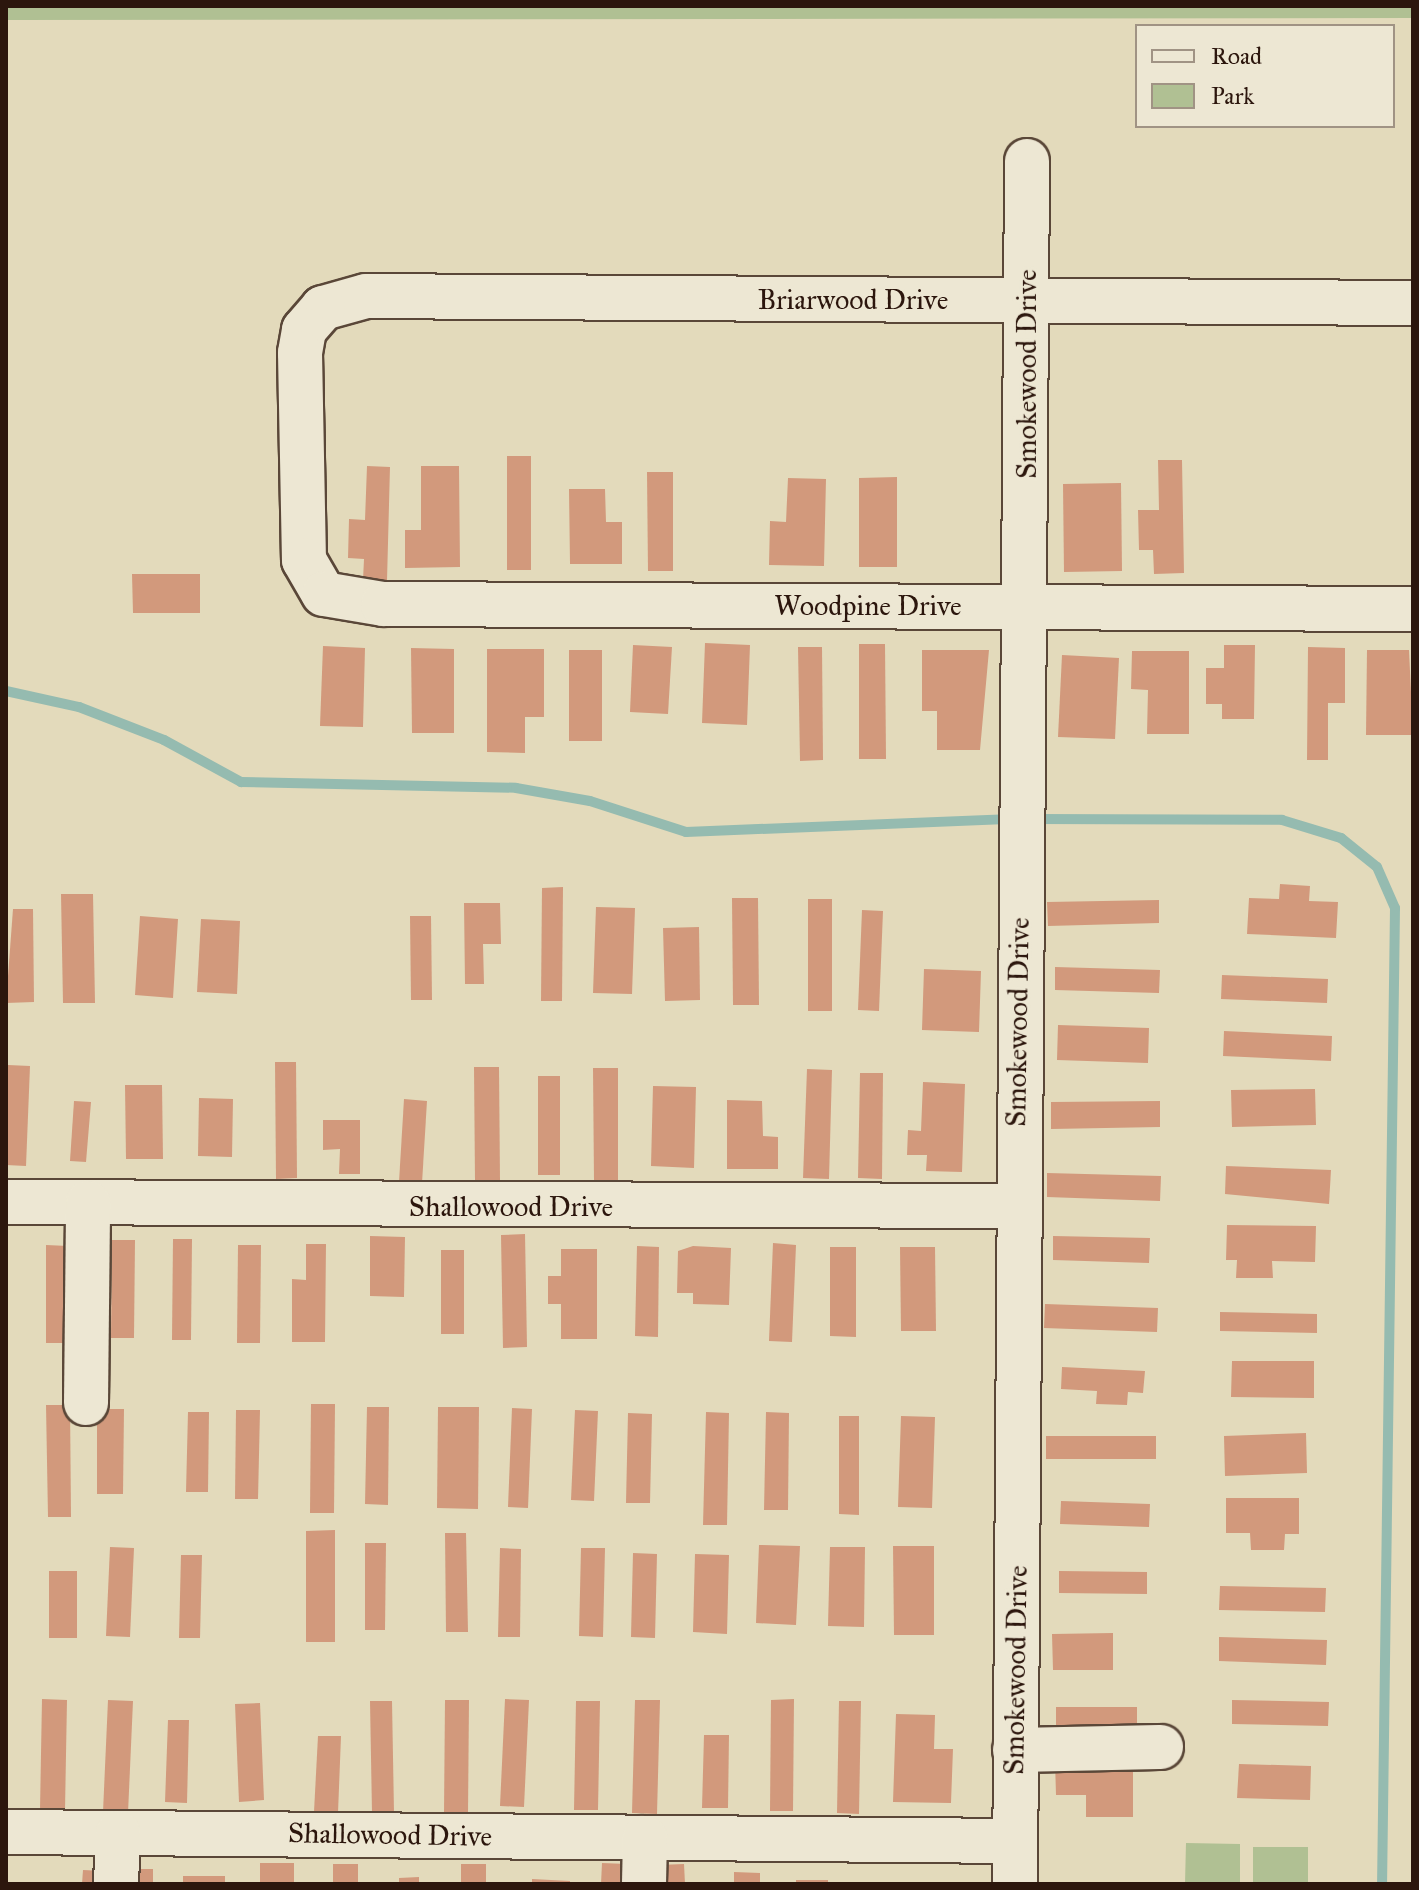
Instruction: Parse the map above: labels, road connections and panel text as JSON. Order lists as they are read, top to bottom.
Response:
{
  "streets": {
    "street": [
      "Briarwood Drive",
      "Smokewood Drive",
      "Woodpine Drive",
      "Shallowood Drive"
    ]
  },
  "crossings": [
    ["Briarwood Drive", "Smokewood Drive"],
    ["Briarwood Drive", "Woodpine Drive"],
    ["Smokewood Drive", "Woodpine Drive"],
    ["Smokewood Drive", "Shallowood Drive"]
  ],
  "legend": ["Road", "Park"]
}
